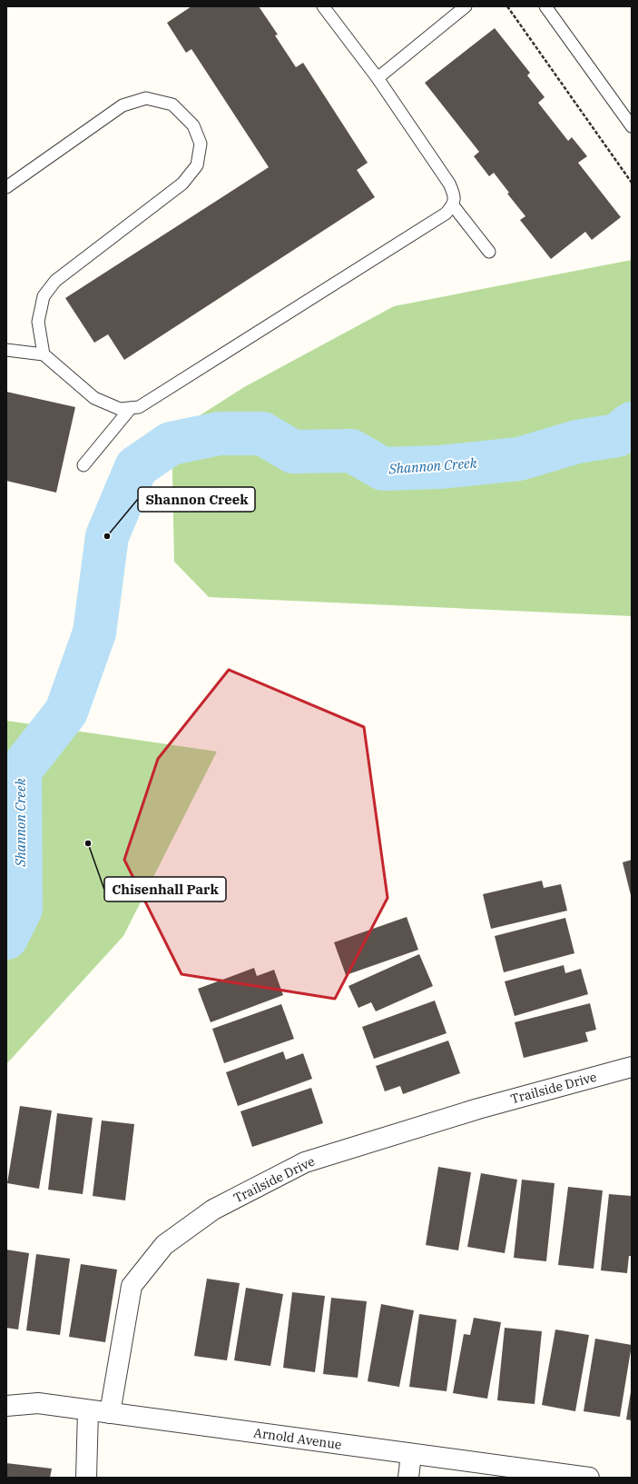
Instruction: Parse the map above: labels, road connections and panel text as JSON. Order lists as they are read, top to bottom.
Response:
{
  "streets": {
    "street": ["Trailside Drive", "Arnold Avenue"]
  },
  "crossings": [
    ["Trailside Drive", "Arnold Avenue"]
  ],
  "water": ["Shannon Creek"],
  "places": ["Shannon Creek", "Chisenhall Park"]
}
